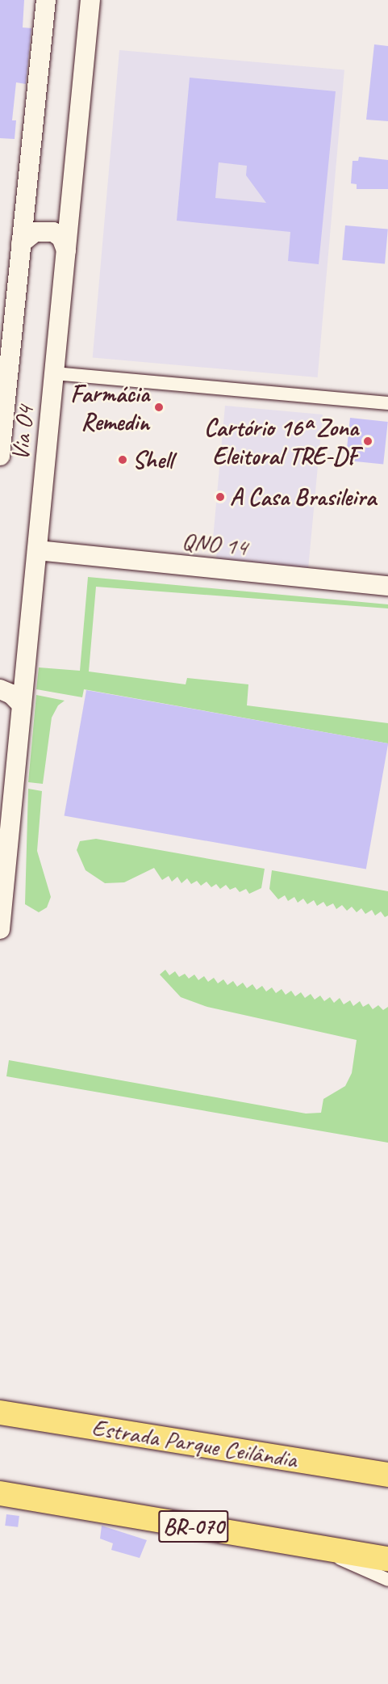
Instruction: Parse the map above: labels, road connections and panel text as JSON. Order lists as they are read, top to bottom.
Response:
{
  "streets": {
    "highway": ["Estrada Parque Ceilândia", "BR-070"],
    "main road": ["Via O4", "QNO 14"]
  },
  "crossings": [
    ["Via O4", "QNO 14"]
  ],
  "places": [
    "Farmácia Remedin",
    "Cartório 16ª Zona Eleitoral TRE-DF",
    "Shell",
    "A Casa Brasileira"
  ]
}
